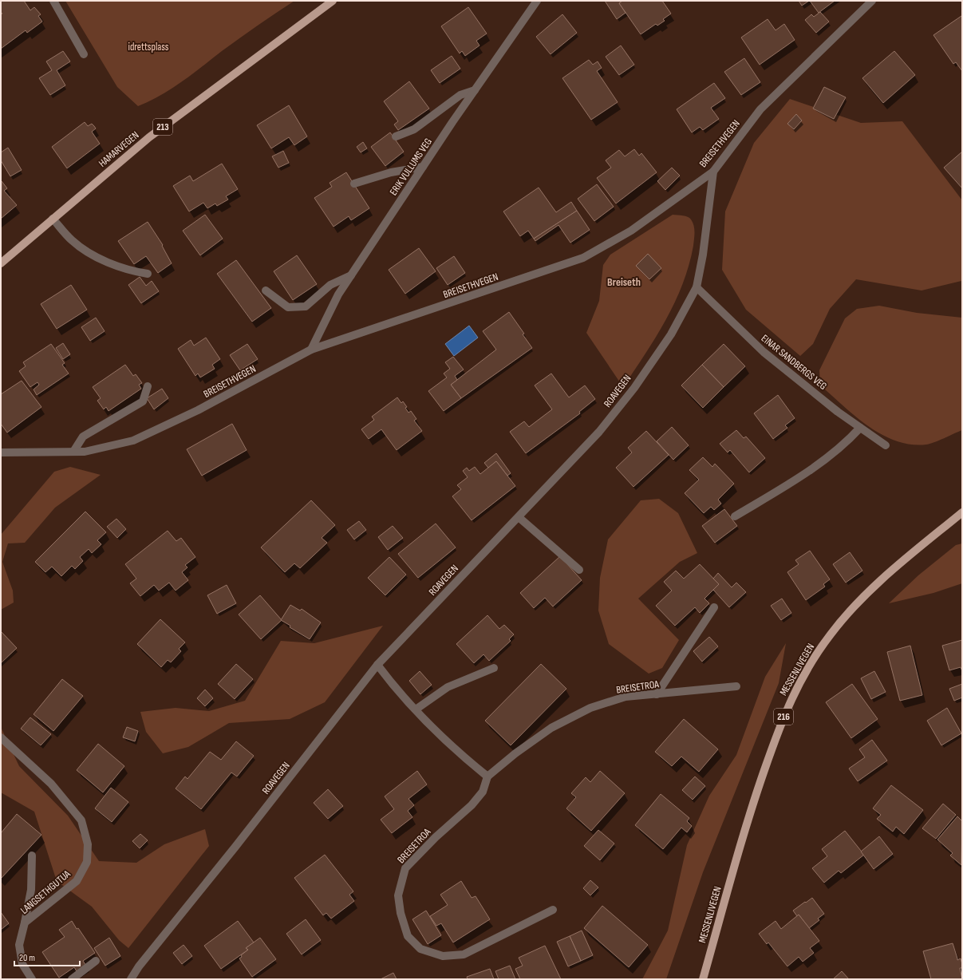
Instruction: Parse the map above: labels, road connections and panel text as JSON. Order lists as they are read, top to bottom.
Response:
{
  "streets": {
    "main road": [
      "213",
      "HAMARVEGEN",
      "MESSENLIVEGEN",
      "216"
    ],
    "street": [
      "BREISETHVEGEN",
      "ERIK VULLUMS VEG",
      "EINAR SANDBERGS VEG",
      "ROAVEGEN",
      "BREISETROA",
      "LANGSETHGUTUA"
    ]
  },
  "crossings": [
    ["BREISETHVEGEN", "ERIK VULLUMS VEG"],
    ["BREISETHVEGEN", "ROAVEGEN"],
    ["EINAR SANDBERGS VEG", "ROAVEGEN"]
  ],
  "districts": ["Breiseth"],
  "parks": ["idrettsplass"],
  "scale_bar": "20 m"
}
